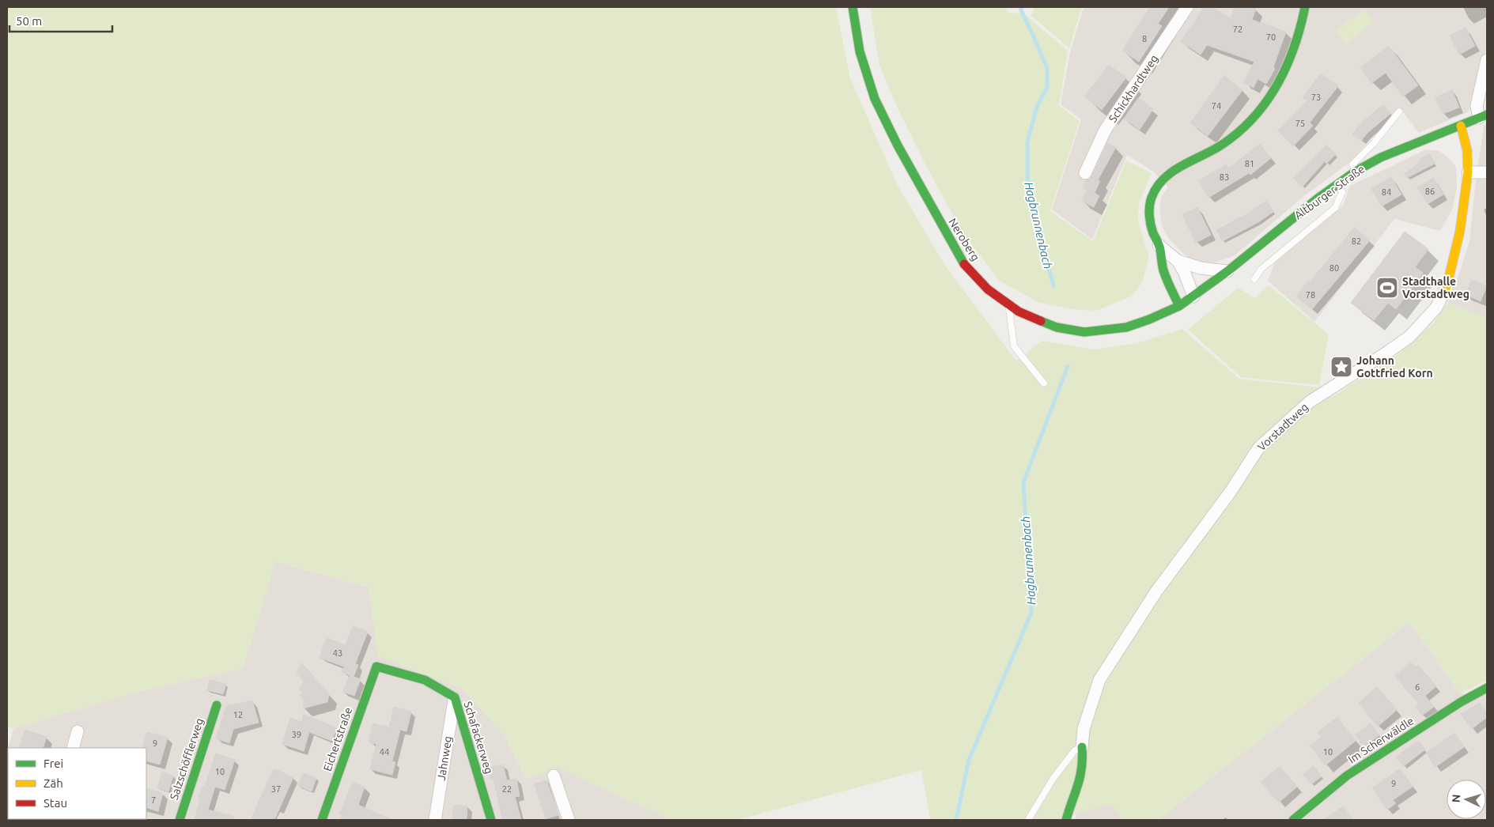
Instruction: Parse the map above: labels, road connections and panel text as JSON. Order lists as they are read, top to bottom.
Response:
{
  "streets": {
    "street": [
      "Schickhardtweg",
      "Altburger Straße",
      "Neroberg",
      "Vorstadtweg",
      "Schafackerweg",
      "Eichertstraße",
      "Im Scherwäldle",
      "Jahnweg",
      "Salzschöfflerweg"
    ]
  },
  "crossings": [
    ["Altburger Straße", "Neroberg"],
    ["Altburger Straße", "Vorstadtweg"],
    ["Schafackerweg", "Eichertstraße"],
    ["Schafackerweg", "Jahnweg"]
  ],
  "water": ["Hagbrunnenbach"],
  "places": {
    "sports": ["Stadthalle Vorstadtweg"],
    "place": ["Johann Gottfried Korn"]
  },
  "house_numbers": [
    "72",
    "70",
    "8",
    "73",
    "74",
    "75",
    "81",
    "83",
    "86",
    "84",
    "82",
    "80",
    "78",
    "43",
    "6",
    "12",
    "39",
    "9",
    "44",
    "10",
    "10",
    "9",
    "37",
    "22",
    "7"
  ],
  "legend": ["Frei", "Zäh", "Stau"],
  "scale_bar": "50 m",
  "north": "left"
}
